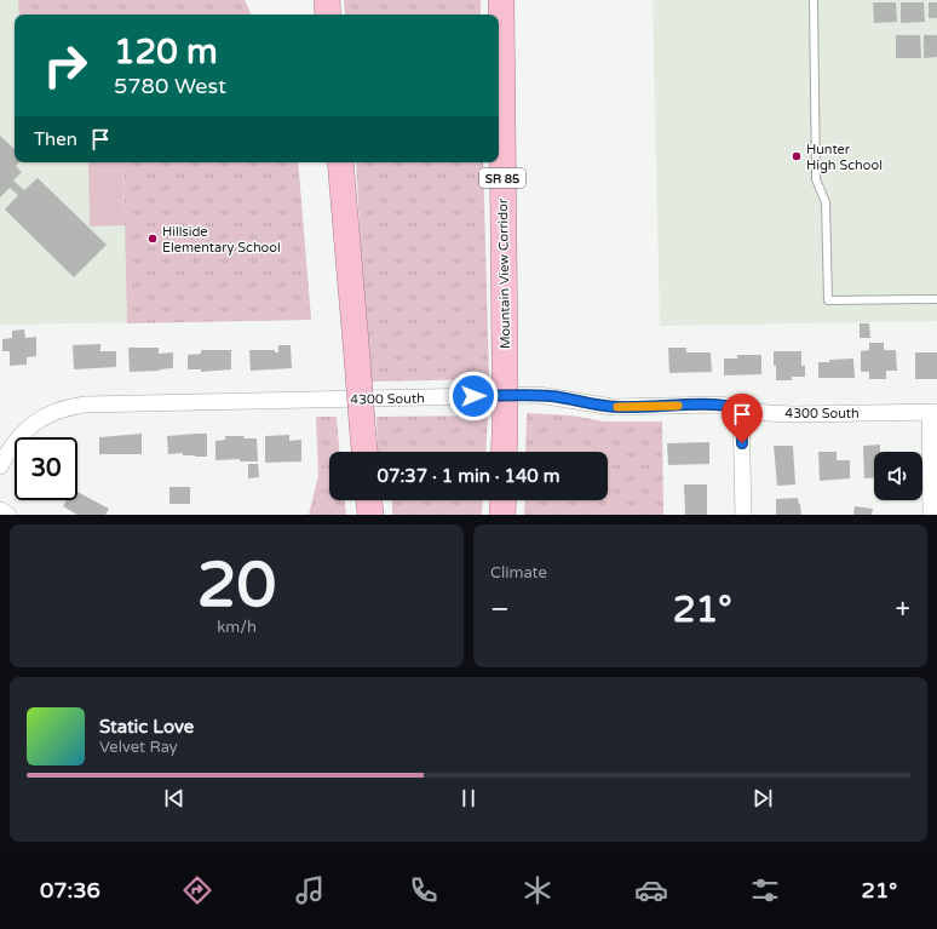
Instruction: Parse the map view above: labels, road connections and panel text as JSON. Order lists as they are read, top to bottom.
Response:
{
  "streets": {
    "highway": ["SR 85", "Mountain View Corridor"],
    "street": ["4300 South"]
  },
  "places": ["Hunter High School", "Hillside Elementary School"],
  "page": {
    "turn": ["120 m", "5780 West"],
    "then": "Then",
    "limit": "30",
    "trip": "07:37 · 1 min · 140 m",
    "tile": [
      ["20", "km/h"],
      "Climate"
    ],
    "heat": ["−", "21°", "+"],
    "song": ["Static Love", "Velvet Ray"],
    "tabs": ["07:36", "21°"]
  }
}
